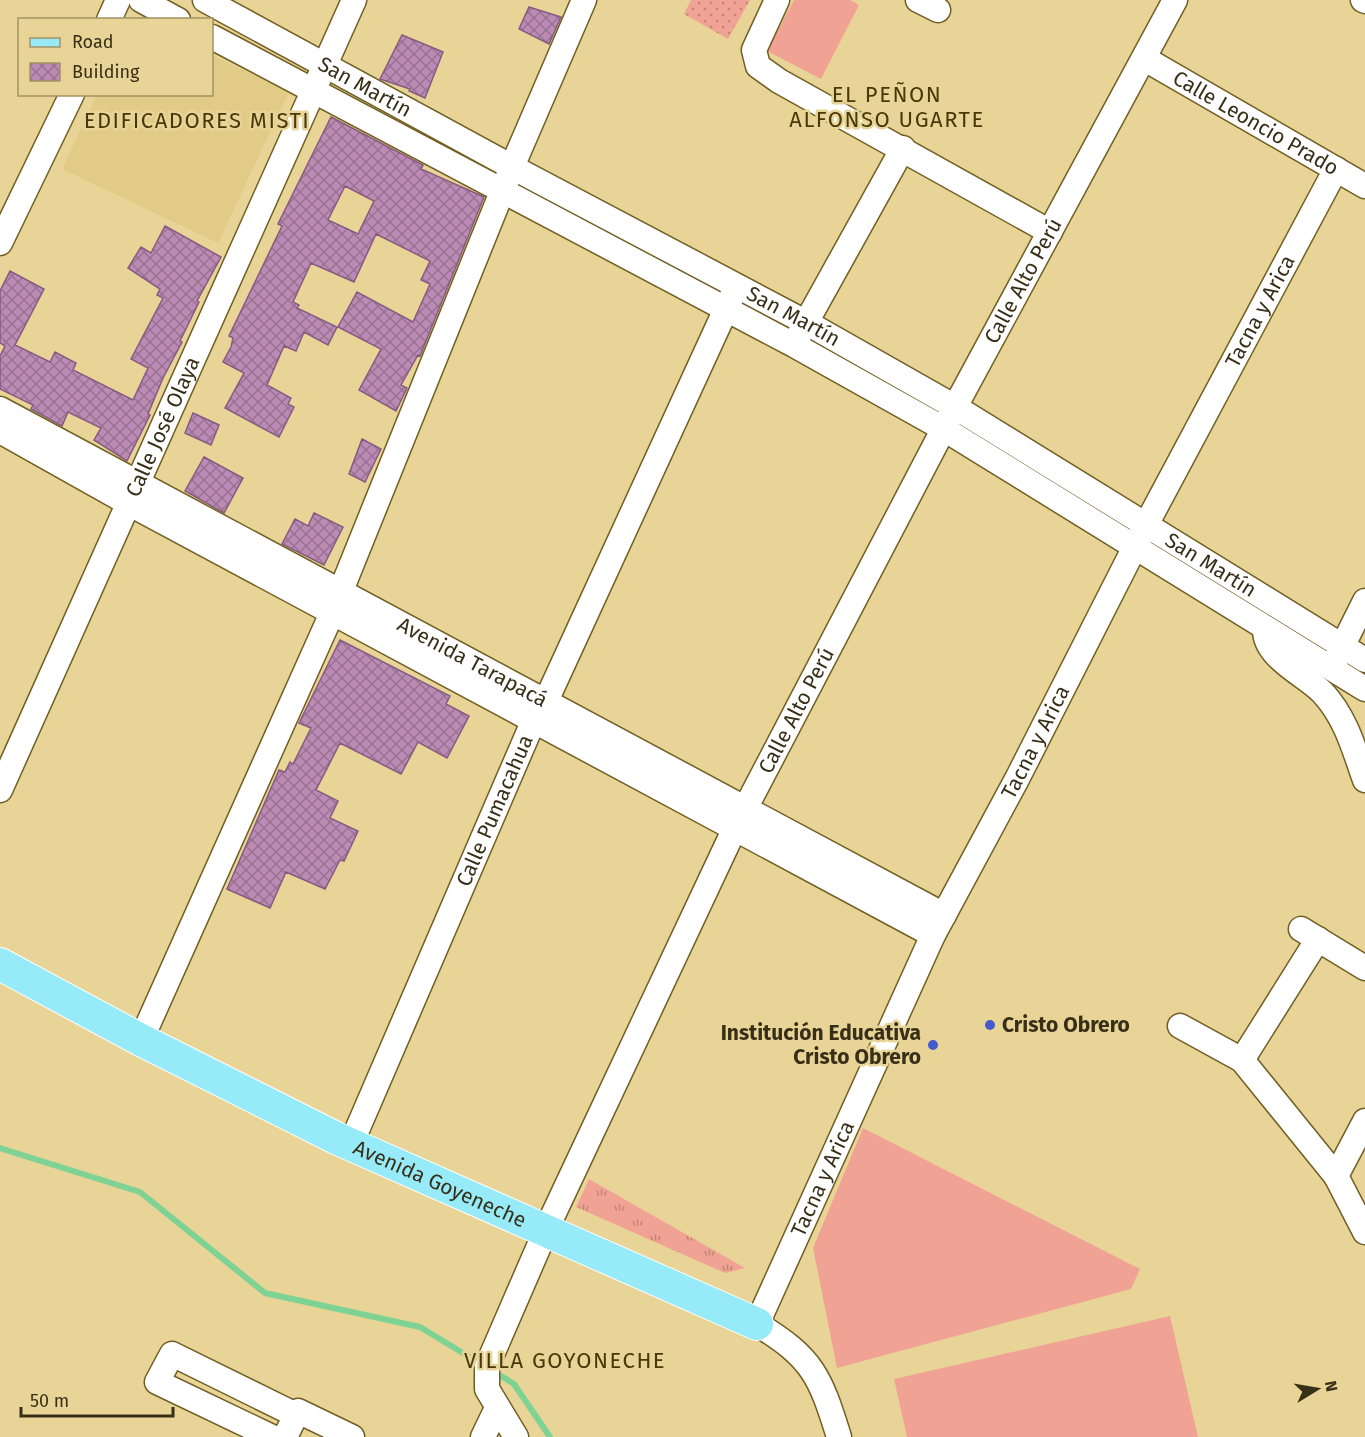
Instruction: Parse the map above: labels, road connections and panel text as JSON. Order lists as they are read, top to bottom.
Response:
{
  "streets": {
    "main road": ["Avenida Goyeneche"],
    "street": [
      "San Martín",
      "Calle Leoncio Prado",
      "Calle Alto Perú",
      "Tacna y Arica",
      "Calle José Olaya",
      "Avenida Tarapacá",
      "Calle Pumacahua"
    ]
  },
  "crossings": [
    ["San Martín", "Calle Alto Perú"],
    ["San Martín", "Tacna y Arica"],
    ["San Martín", "Calle José Olaya"],
    ["San Martín", "Calle Pumacahua"],
    ["Calle Leoncio Prado", "Calle Alto Perú"],
    ["Calle Leoncio Prado", "Tacna y Arica"],
    ["Calle Alto Perú", "Avenida Tarapacá"],
    ["Calle Alto Perú", "Avenida Goyeneche"],
    ["Tacna y Arica", "Avenida Tarapacá"],
    ["Tacna y Arica", "Avenida Goyeneche"],
    ["Calle José Olaya", "Avenida Tarapacá"],
    ["Avenida Tarapacá", "Calle Pumacahua"],
    ["Calle Pumacahua", "Avenida Goyeneche"]
  ],
  "districts": ["EL PEÑON ALFONSO UGARTE", "EDIFICADORES MISTI", "VILLA GOYONECHE"],
  "places": ["Cristo Obrero", "Institución Educativa Cristo Obrero"],
  "legend": ["Road", "Building"],
  "scale_bar": "50 m",
  "north": "right"
}
